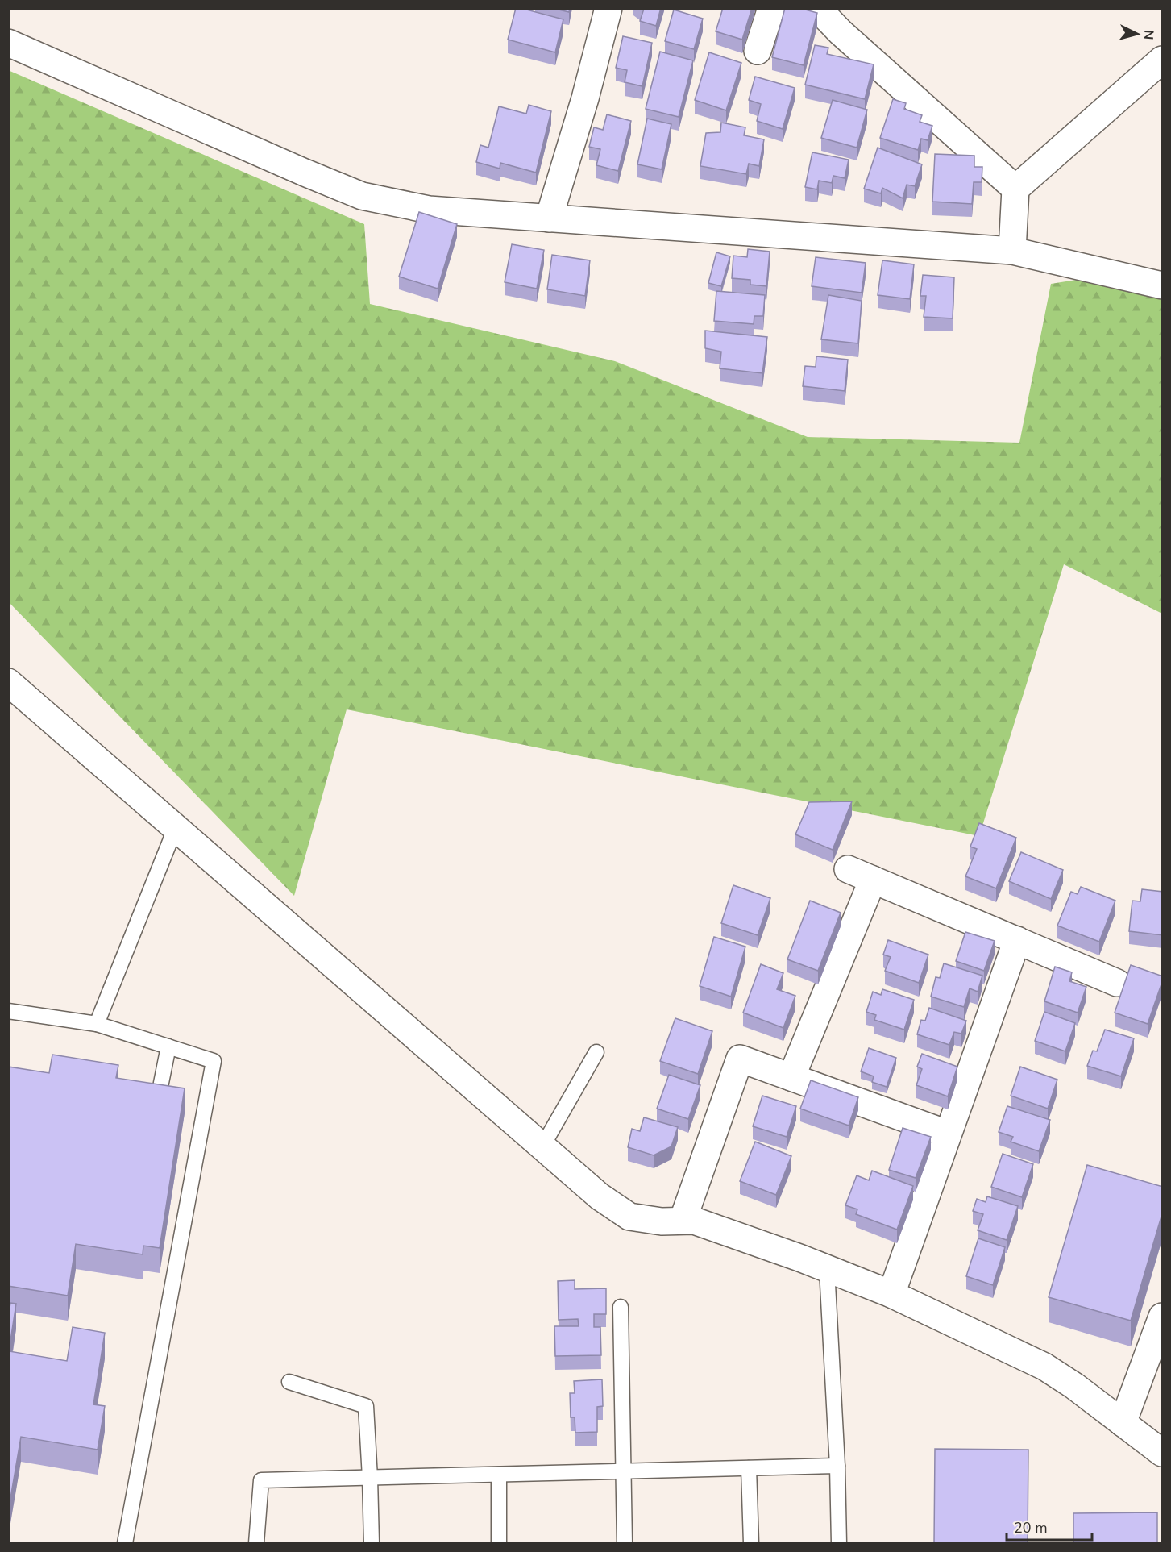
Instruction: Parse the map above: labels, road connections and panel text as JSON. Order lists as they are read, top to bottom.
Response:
{
  "scale_bar": "20 m",
  "north": "right"
}
